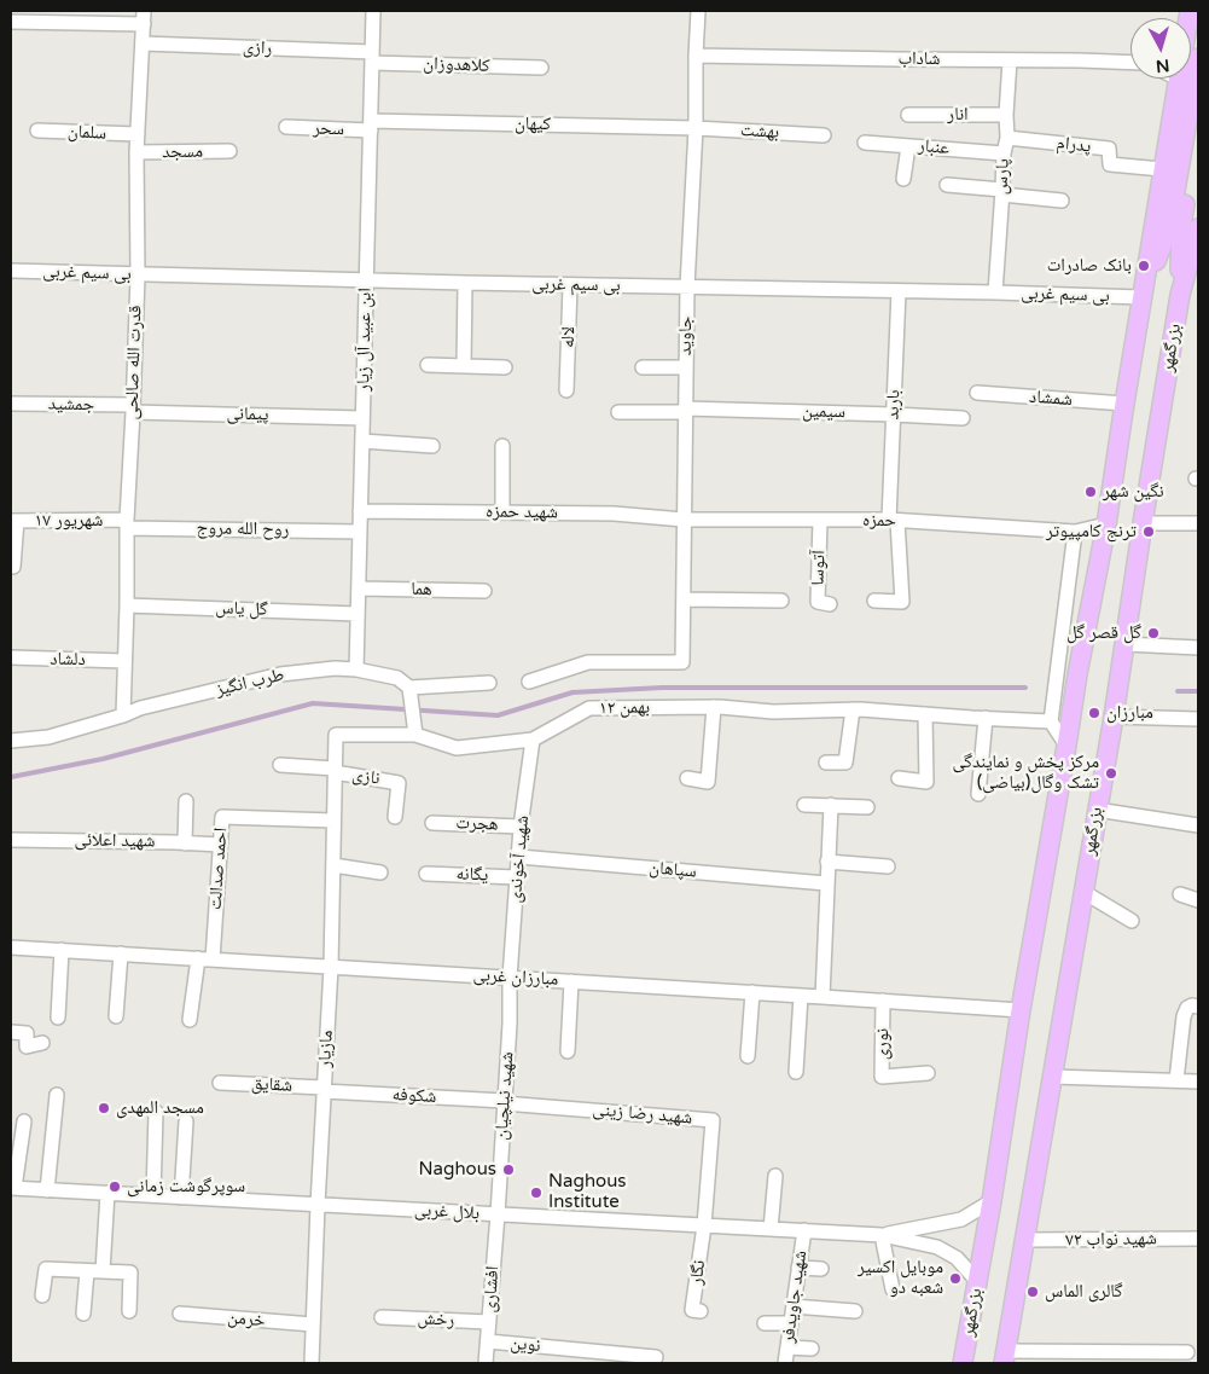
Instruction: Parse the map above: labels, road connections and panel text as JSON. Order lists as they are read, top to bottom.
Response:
{
  "streets": {
    "main road": ["بزرگمهر"],
    "street": [
      "رازی",
      "شاداب",
      "کلاهدوزان",
      "انار",
      "کیهان",
      "سحر",
      "بهشت",
      "سلمان",
      "پدرام",
      "عنبار",
      "مسجد",
      "پارس",
      "بی سیم غربی",
      "جاوید",
      "لاله",
      "ابن عبید آل زیار",
      "قدرت الله صالحی",
      "شمشاد",
      "جمشید",
      "باربد",
      "سیمین",
      "پیمانی",
      "شهید حمزه",
      "۱۷ شهریور",
      "حمزه",
      "روح الله مروج",
      "آتوسا",
      "هما",
      "گل یاس",
      "دلشاد",
      "طرب انگیز",
      "۱۲ بهمن",
      "نازی",
      "هجرت",
      "شهید اعلائی",
      "شهید آخوندی",
      "احمد صدالت",
      "سپاهان",
      "یگانه",
      "مبارزان غربی",
      "نوری",
      "مازیار",
      "شقایق",
      "شکوفه",
      "شهید نیلچیان",
      "شهید رضا زینی",
      "بلال غربی",
      "شهید نواب ۷۲",
      "نگار",
      "افشاری",
      "شهید جاویدفر",
      "خرمن",
      "رخش",
      "نوین"
    ]
  },
  "crossings": [
    ["رازی", "کلاهدوزان"],
    ["رازی", "ابن عبید آل زیار"],
    ["رازی", "قدرت الله صالحی"],
    ["شاداب", "پارس"],
    ["شاداب", "جاوید"],
    ["کلاهدوزان", "ابن عبید آل زیار"],
    ["انار", "پارس"],
    ["کیهان", "سحر"],
    ["کیهان", "بهشت"],
    ["کیهان", "جاوید"],
    ["کیهان", "ابن عبید آل زیار"],
    ["سحر", "ابن عبید آل زیار"],
    ["بهشت", "جاوید"],
    ["سلمان", "قدرت الله صالحی"],
    ["پدرام", "پارس"],
    ["پدرام", "بزرگمهر"],
    ["عنبار", "پارس"],
    ["مسجد", "قدرت الله صالحی"],
    ["پارس", "بی سیم غربی"],
    ["بی سیم غربی", "جاوید"],
    ["بی سیم غربی", "لاله"],
    ["بی سیم غربی", "ابن عبید آل زیار"],
    ["بی سیم غربی", "بزرگمهر"],
    ["بی سیم غربی", "قدرت الله صالحی"],
    ["بی سیم غربی", "باربد"],
    ["جاوید", "سیمین"],
    ["جاوید", "شهید حمزه"],
    ["جاوید", "حمزه"],
    ["ابن عبید آل زیار", "پیمانی"],
    ["ابن عبید آل زیار", "شهید حمزه"],
    ["ابن عبید آل زیار", "روح الله مروج"],
    ["ابن عبید آل زیار", "هما"],
    ["ابن عبید آل زیار", "گل یاس"],
    ["ابن عبید آل زیار", "طرب انگیز"],
    ["بزرگمهر", "شمشاد"],
    ["بزرگمهر", "حمزه"],
    ["بزرگمهر", "مبارزان غربی"],
    ["بزرگمهر", "شهید نواب ۷۲"],
    ["قدرت الله صالحی", "جمشید"],
    ["قدرت الله صالحی", "پیمانی"],
    ["قدرت الله صالحی", "۱۷ شهریور"],
    ["قدرت الله صالحی", "روح الله مروج"],
    ["قدرت الله صالحی", "گل یاس"],
    ["قدرت الله صالحی", "دلشاد"],
    ["قدرت الله صالحی", "طرب انگیز"],
    ["جمشید", "پیمانی"],
    ["باربد", "سیمین"],
    ["باربد", "حمزه"],
    ["شهید حمزه", "حمزه"],
    ["۱۷ شهریور", "روح الله مروج"],
    ["حمزه", "آتوسا"],
    ["۱۲ بهمن", "شهید آخوندی"],
    ["۱۲ بهمن", "مازیار"],
    ["نازی", "مازیار"],
    ["هجرت", "شهید آخوندی"],
    ["شهید اعلائی", "احمد صدالت"],
    ["شهید آخوندی", "سپاهان"],
    ["شهید آخوندی", "یگانه"],
    ["شهید آخوندی", "مبارزان غربی"],
    ["شهید آخوندی", "شهید نیلچیان"],
    ["احمد صدالت", "مبارزان غربی"],
    ["احمد صدالت", "مازیار"],
    ["مبارزان غربی", "نوری"],
    ["مبارزان غربی", "مازیار"],
    ["مبارزان غربی", "شهید نیلچیان"],
    ["مازیار", "شقایق"],
    ["مازیار", "شکوفه"],
    ["مازیار", "بلال غربی"],
    ["مازیار", "خرمن"],
    ["شقایق", "شکوفه"],
    ["شکوفه", "شهید نیلچیان"],
    ["شکوفه", "شهید رضا زینی"],
    ["شهید نیلچیان", "شهید رضا زینی"],
    ["شهید نیلچیان", "بلال غربی"],
    ["شهید نیلچیان", "افشاری"],
    ["شهید رضا زینی", "بلال غربی"],
    ["شهید رضا زینی", "نگار"],
    ["بلال غربی", "نگار"],
    ["بلال غربی", "افشاری"],
    ["بلال غربی", "شهید جاویدفر"],
    ["افشاری", "رخش"],
    ["افشاری", "نوین"]
  ],
  "places": [
    "بانک صادرات",
    "نگین شهر",
    "ترنج کامپیوتر",
    "گل قصر گل",
    "مبارزان",
    "مرکز پخش و نمایندگی تشک وگال(بیاضی)",
    "مسجد المهدی",
    "Naghous",
    "سوپرگوشت زمانی",
    "Naghous Institute",
    "موبایل اکسیر شعبه دو",
    "گالری الماس"
  ],
  "north": "bottom"
}
